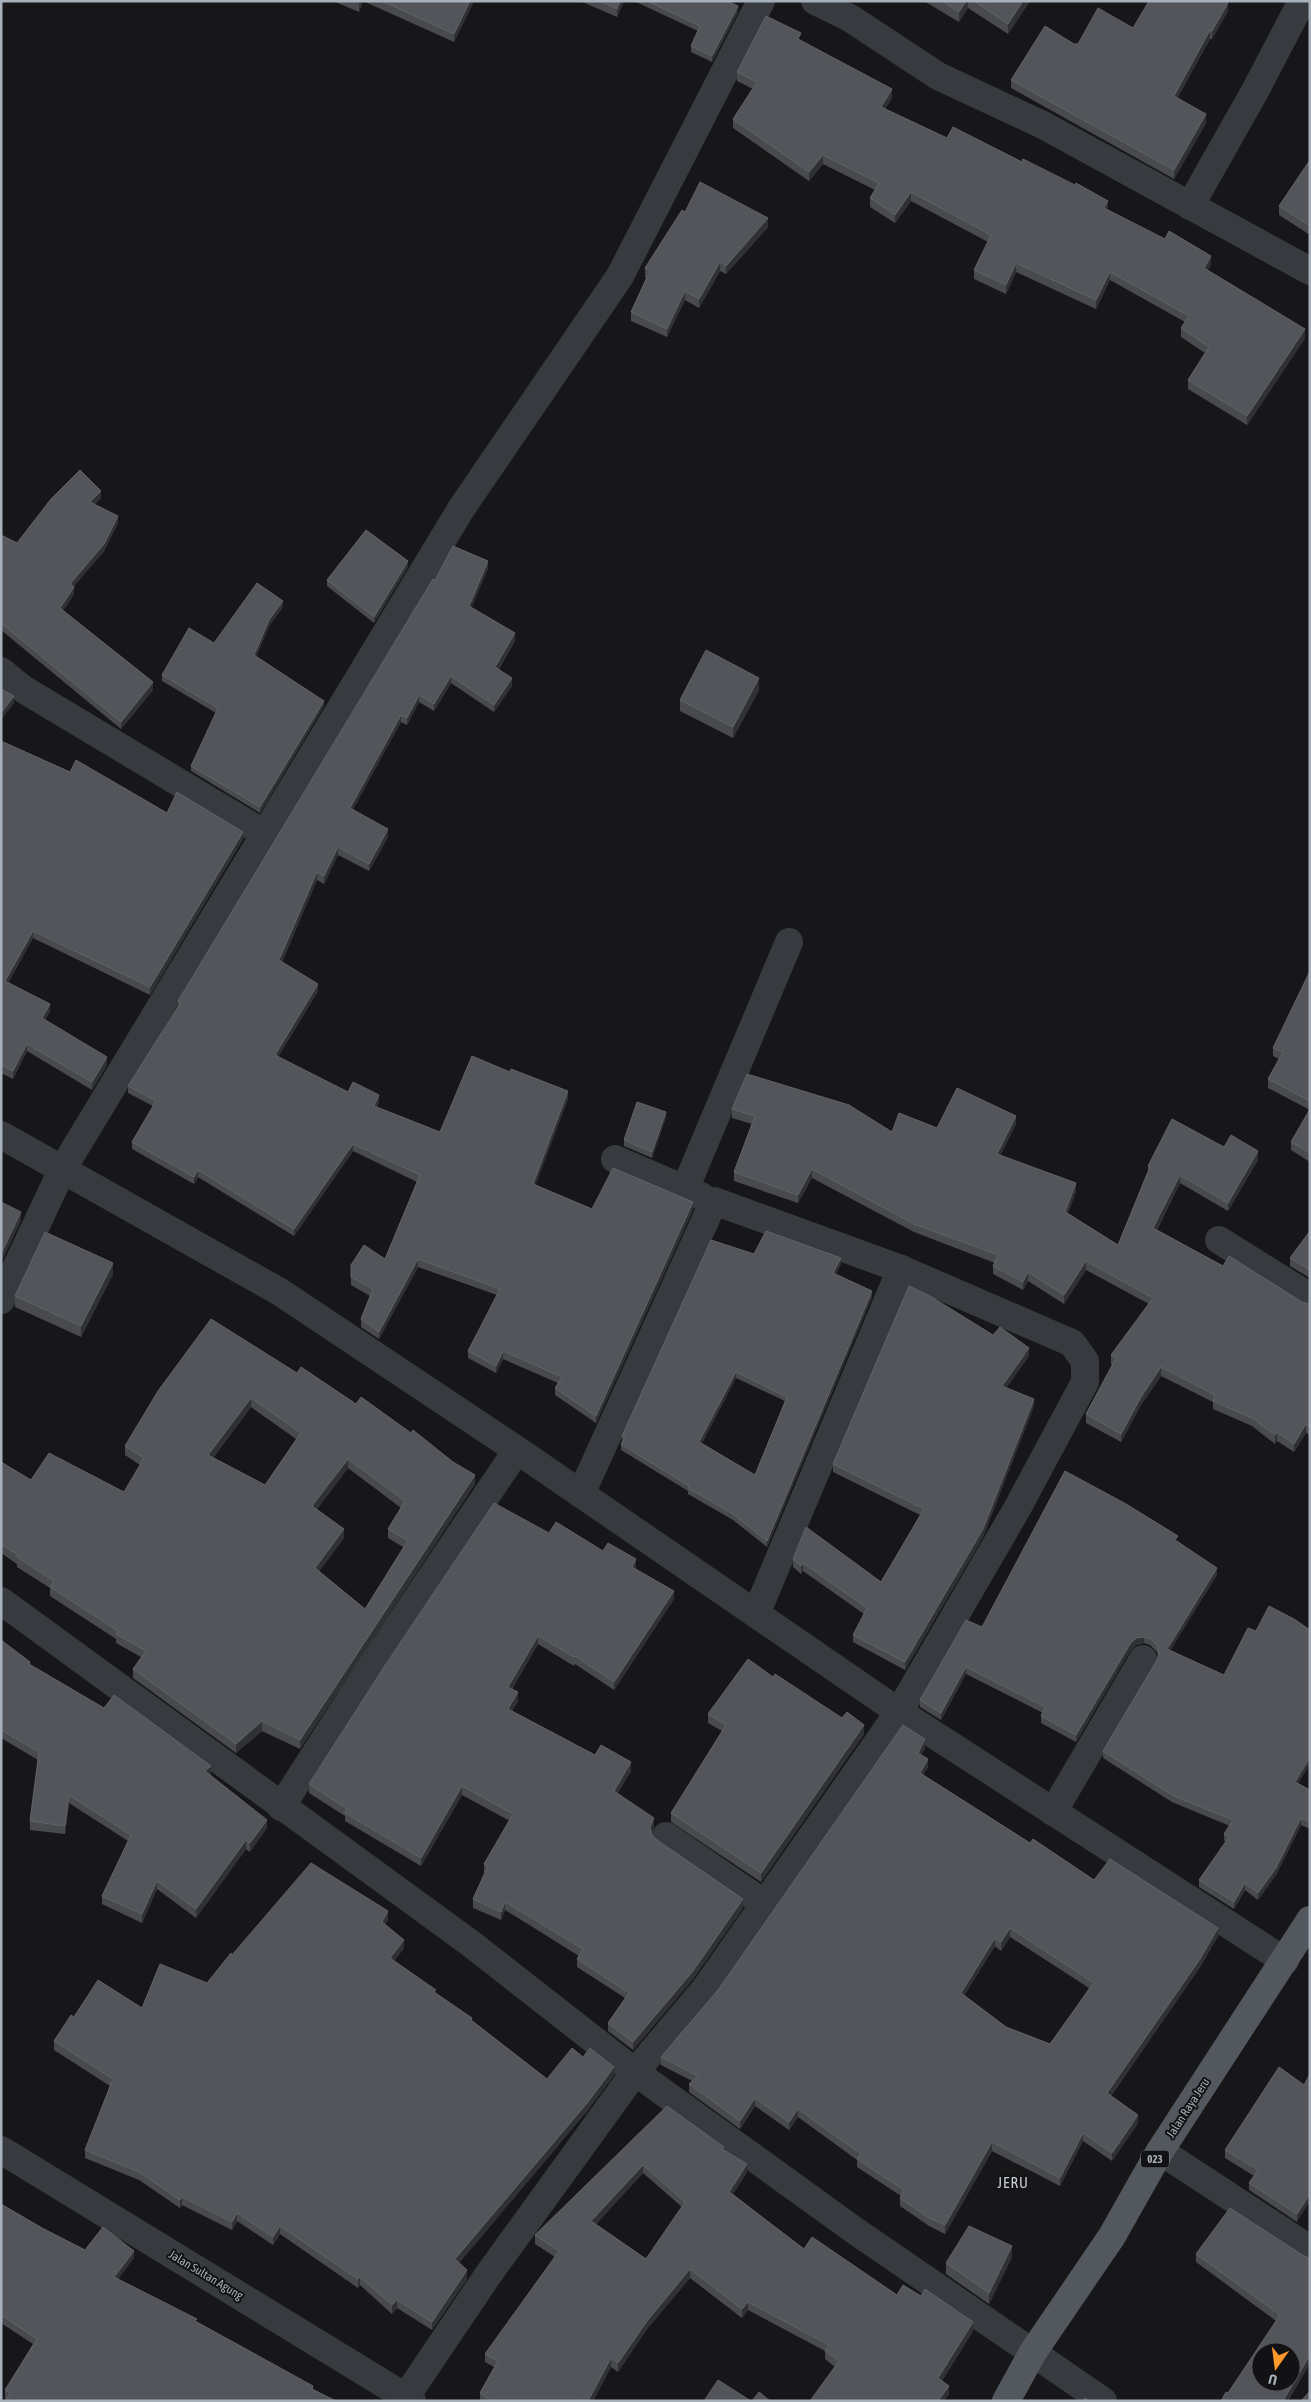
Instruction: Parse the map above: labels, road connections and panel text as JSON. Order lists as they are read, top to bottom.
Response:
{
  "streets": {
    "main road": ["Jalan Raya Jeru", "023"],
    "street": ["Jalan Sultan Agung"]
  },
  "districts": ["JERU"],
  "north": "bottom"
}
